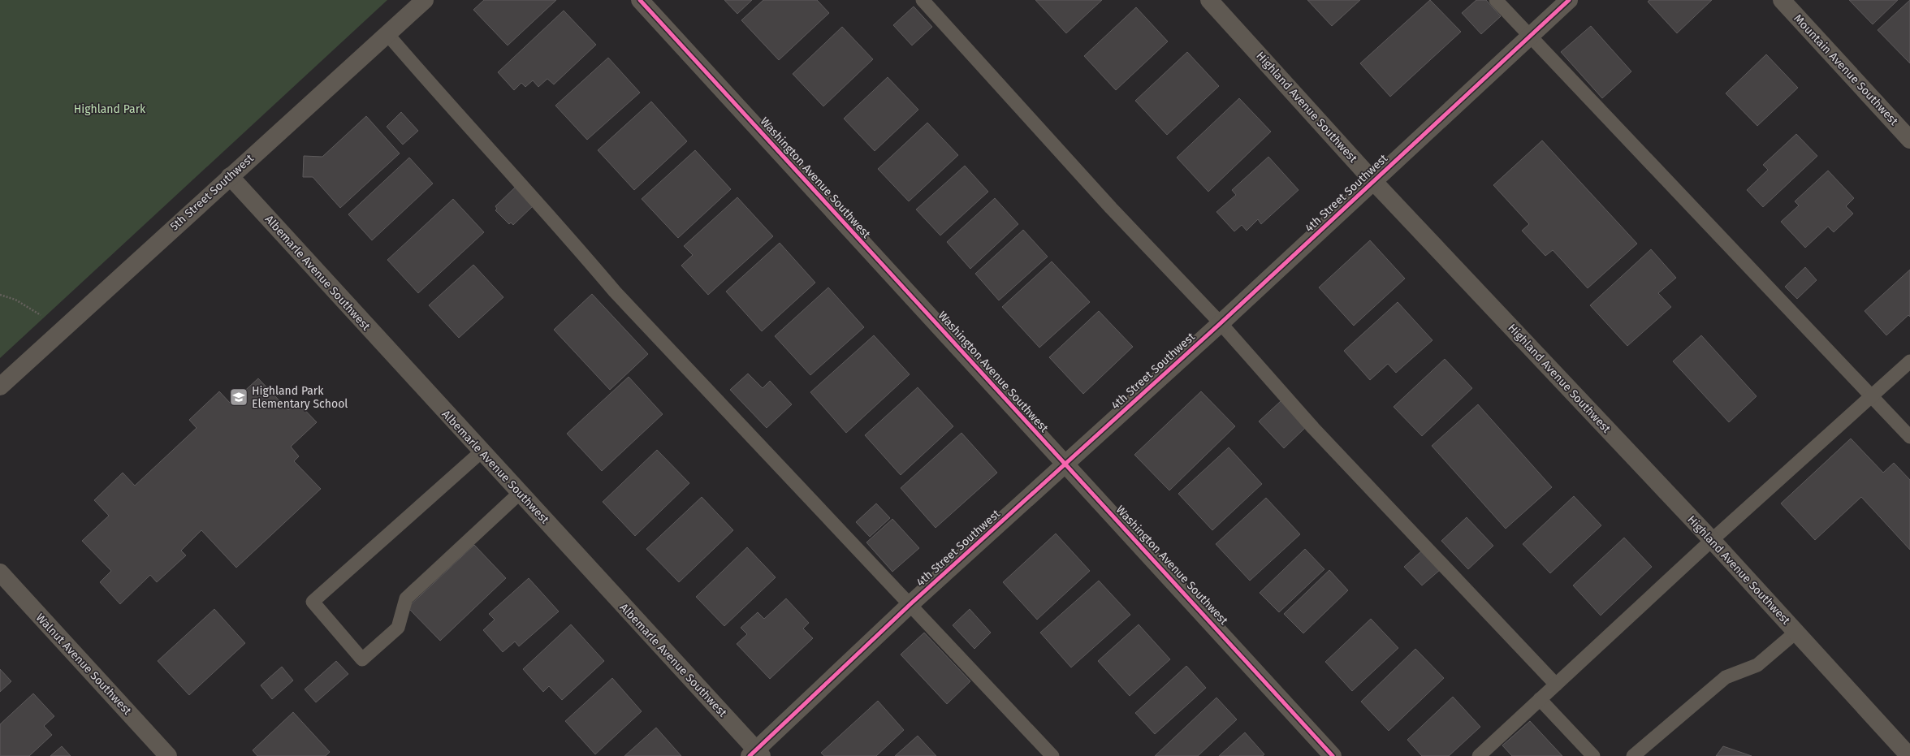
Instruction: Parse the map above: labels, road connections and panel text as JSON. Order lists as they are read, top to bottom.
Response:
{
  "streets": {
    "street": [
      "Mountain Avenue Southwest",
      "Highland Avenue Southwest",
      "Washington Avenue Southwest",
      "5th Street Southwest",
      "4th Street Southwest",
      "Albemarle Avenue Southwest",
      "Walnut Avenue Southwest"
    ]
  },
  "crossings": [
    ["Highland Avenue Southwest", "4th Street Southwest"],
    ["Washington Avenue Southwest", "4th Street Southwest"],
    ["5th Street Southwest", "Albemarle Avenue Southwest"],
    ["4th Street Southwest", "Albemarle Avenue Southwest"]
  ],
  "parks": ["Highland Park"],
  "places": {
    "school or university": ["Highland Park Elementary School"]
  }
}
